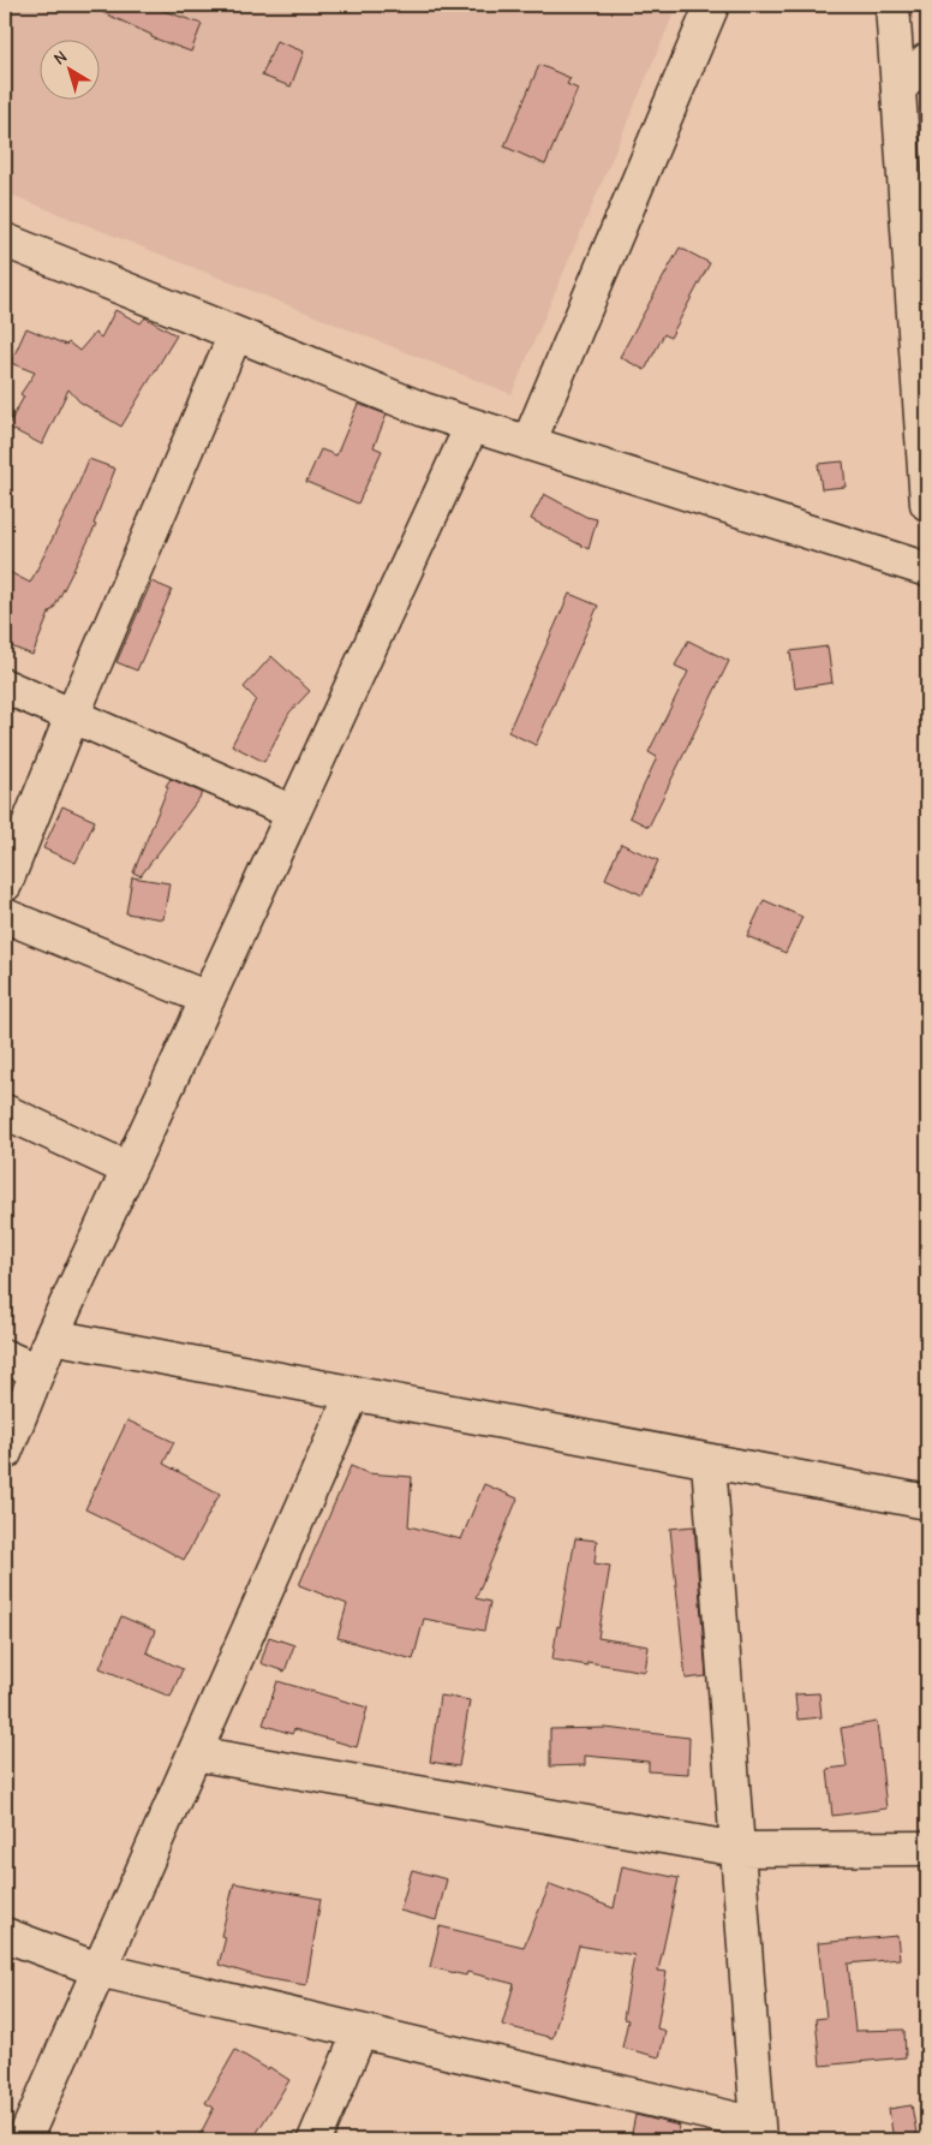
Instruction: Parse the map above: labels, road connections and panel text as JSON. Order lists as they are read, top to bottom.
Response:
{
  "north": "top left"
}
